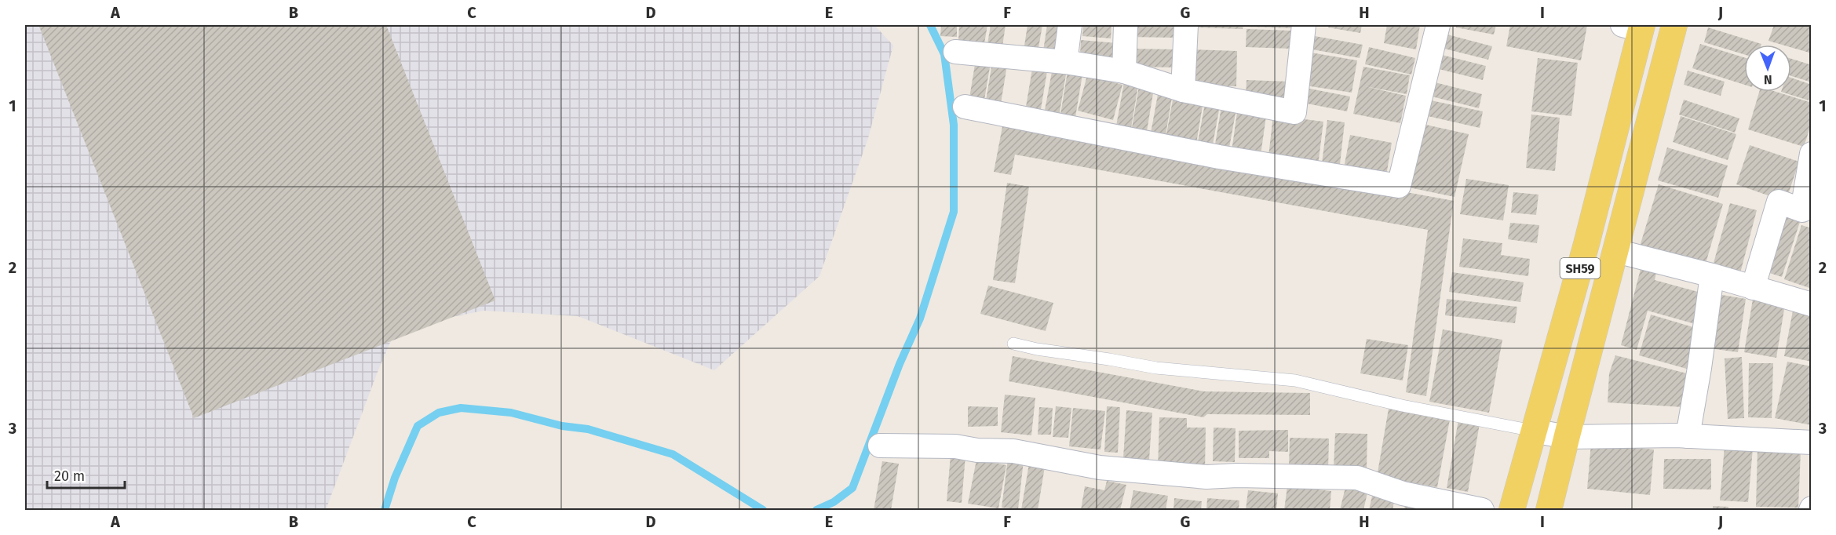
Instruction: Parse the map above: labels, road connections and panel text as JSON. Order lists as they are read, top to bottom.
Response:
{
  "streets": {
    "main road": ["SH59"]
  },
  "scale_bar": "20 m",
  "north": "bottom",
  "grid": {
    "columns": [
      "A",
      "B",
      "C",
      "D",
      "E",
      "F",
      "G",
      "H",
      "I",
      "J"
    ],
    "rows": ["1", "2", "3"]
  }
}
